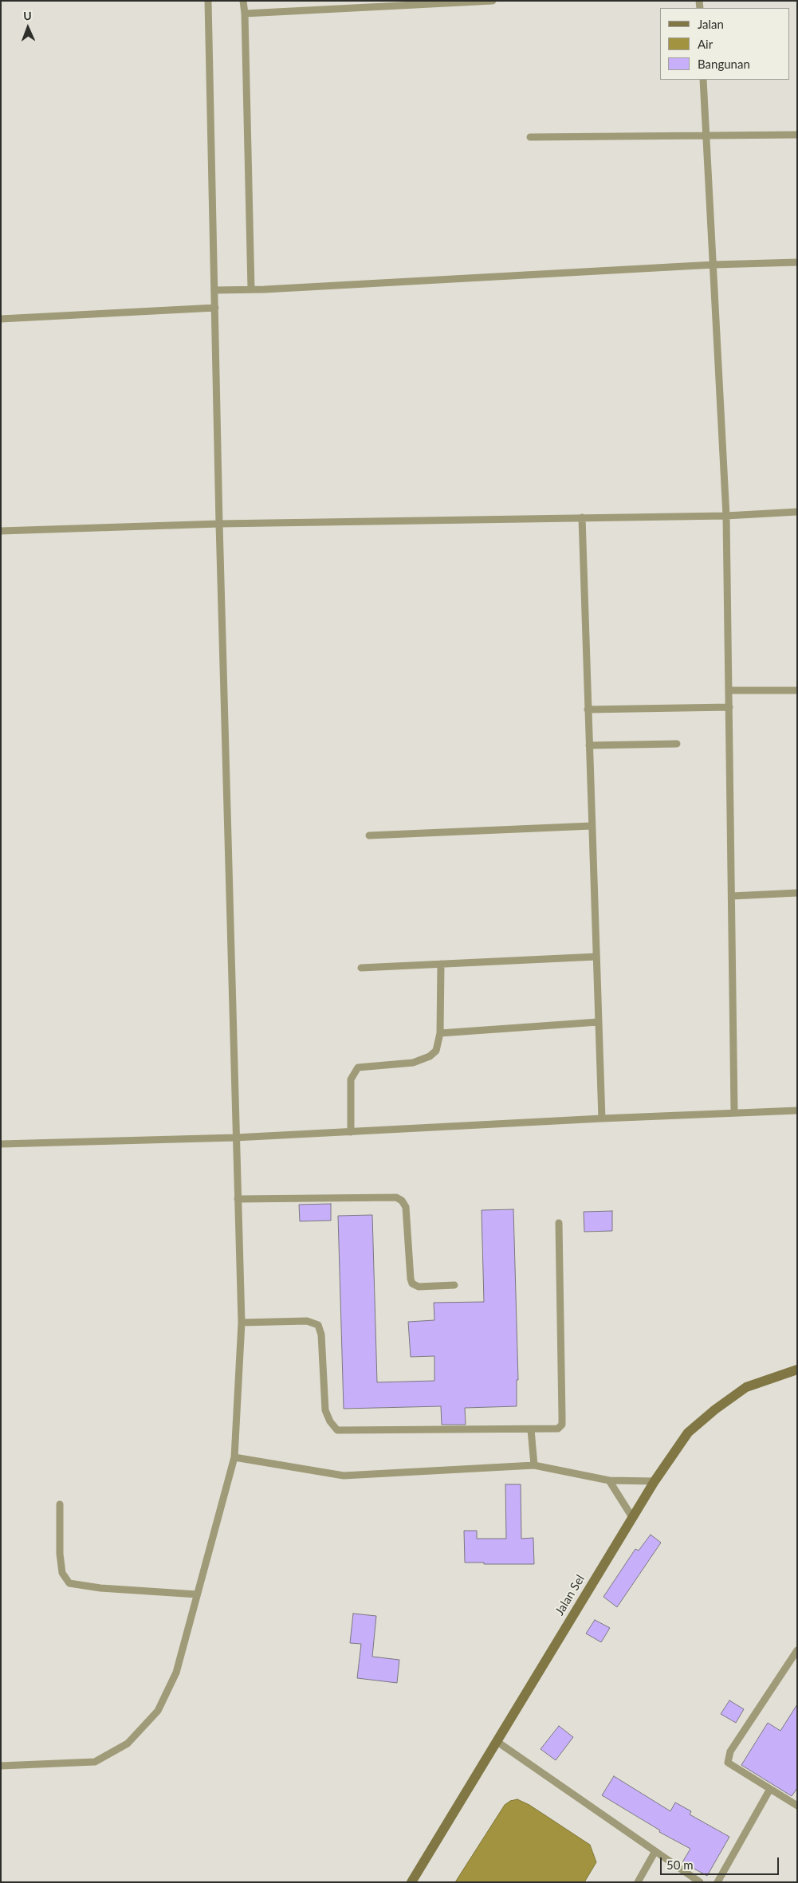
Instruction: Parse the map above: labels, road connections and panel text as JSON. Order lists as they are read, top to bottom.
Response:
{
  "streets": {
    "street": ["Jalan Sel"]
  },
  "legend": ["Jalan", "Air", "Bangunan"],
  "scale_bar": "50 m",
  "north": "top"
}
